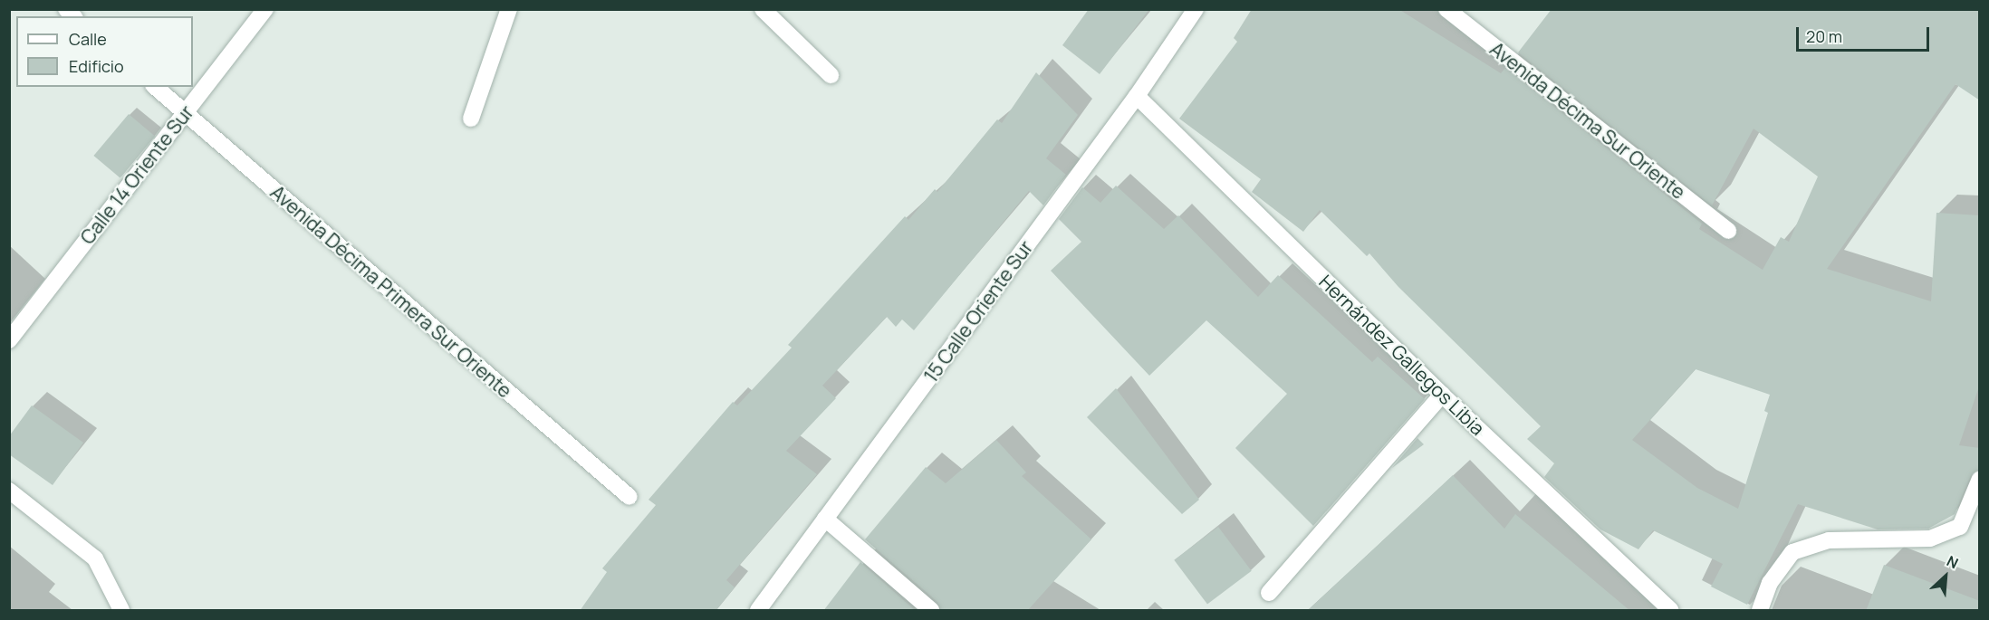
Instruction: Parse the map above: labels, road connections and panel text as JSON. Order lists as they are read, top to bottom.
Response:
{
  "streets": {
    "street": [
      "Avenida Décima Sur Oriente",
      "Calle 14 Oriente Sur",
      "Avenida Décima Primera Sur Oriente",
      "15 Calle Oriente Sur",
      "Hernández Gallegos Libia"
    ]
  },
  "crossings": [
    ["Calle 14 Oriente Sur", "Avenida Décima Primera Sur Oriente"],
    ["15 Calle Oriente Sur", "Hernández Gallegos Libia"]
  ],
  "legend": ["Calle", "Edificio"],
  "scale_bar": "20 m",
  "north": "top right"
}
